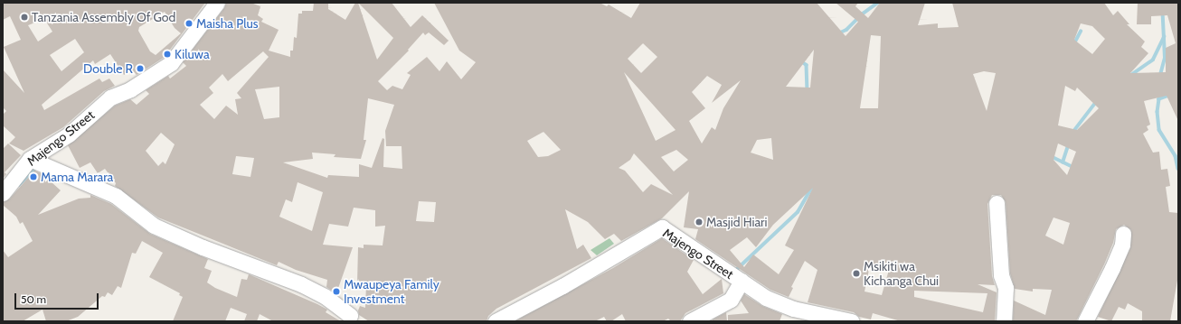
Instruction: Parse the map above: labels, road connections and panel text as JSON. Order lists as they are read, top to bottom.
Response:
{
  "streets": {
    "street": ["Majengo Street"]
  },
  "places": [
    "Tanzania Assembly Of God",
    "Maisha Plus",
    "Kiluwa",
    "Double R",
    "Mama Marara",
    "Masjid Hiari",
    "Msikiti wa Kichanga Chui",
    "Mwaupeya Family Investment"
  ],
  "scale_bar": "50 m"
}
